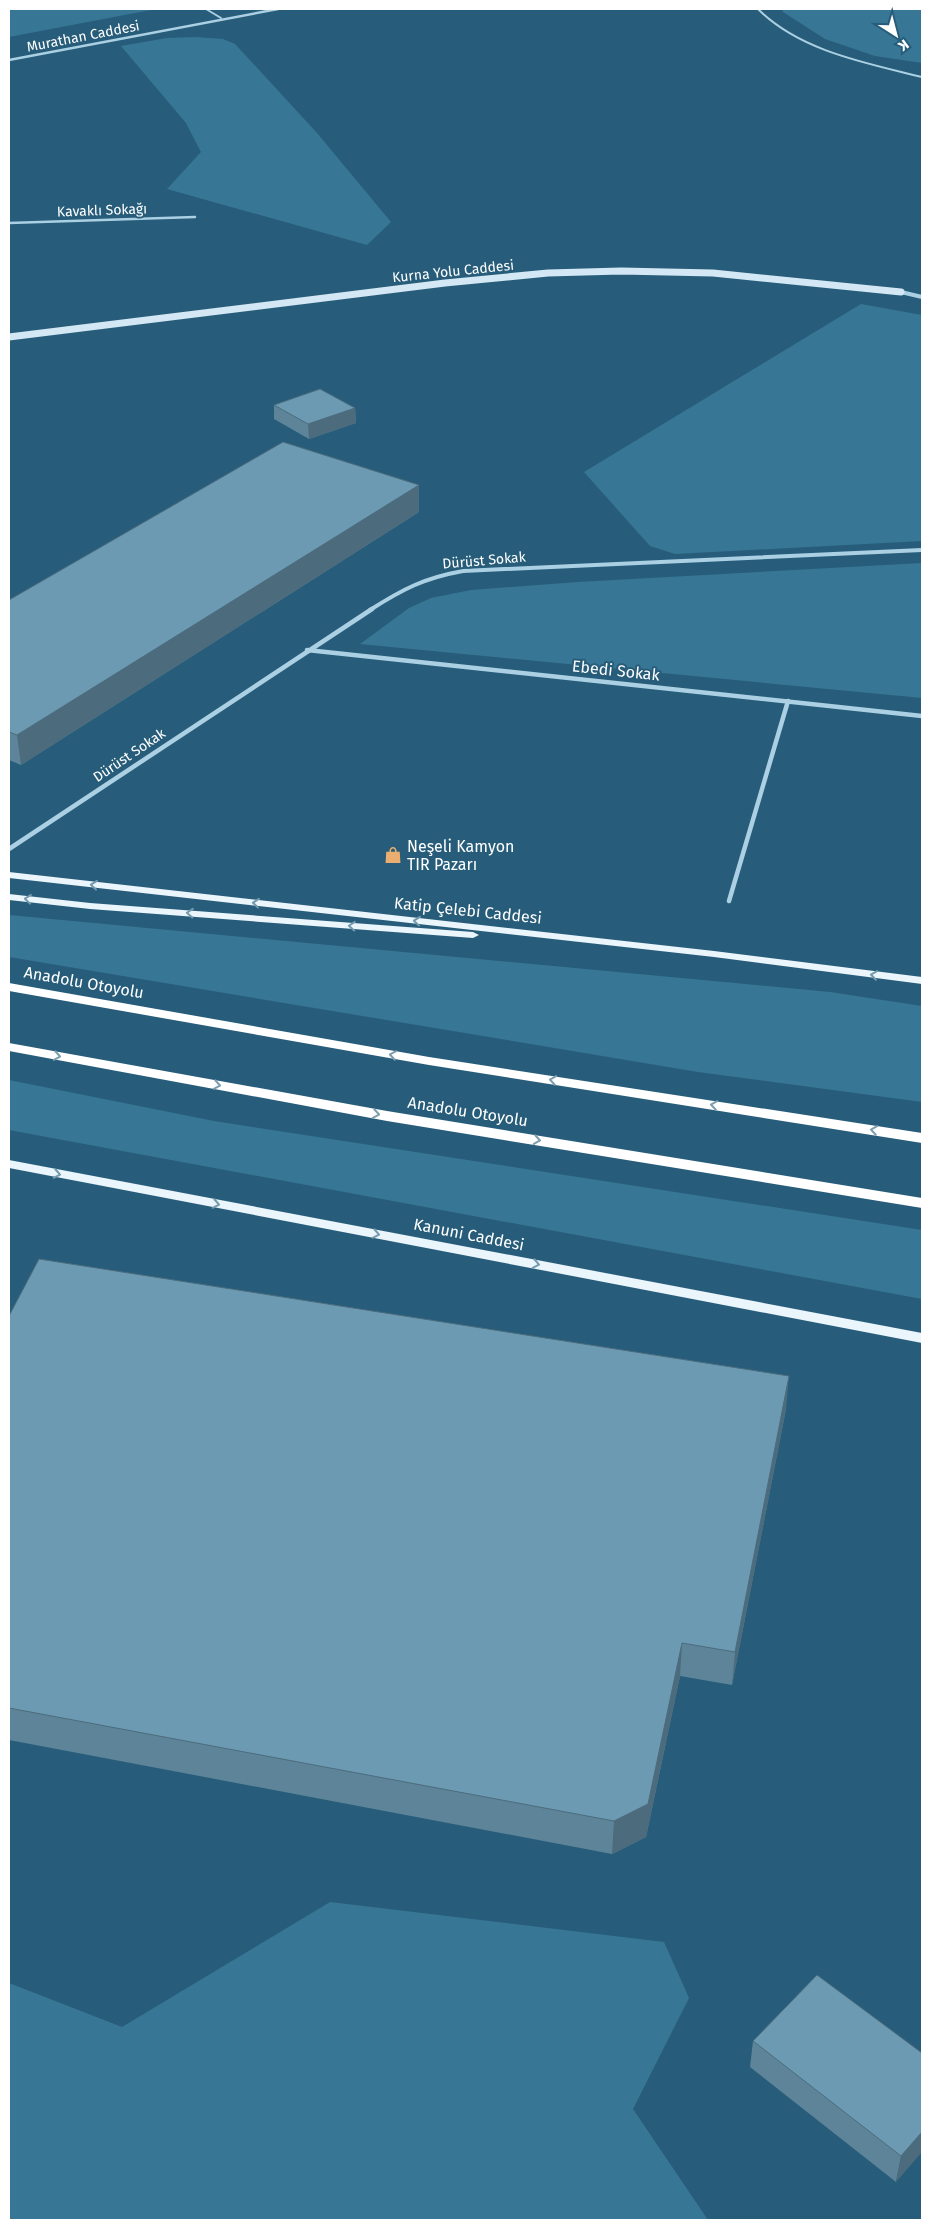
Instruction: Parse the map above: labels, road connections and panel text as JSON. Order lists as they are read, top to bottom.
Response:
{
  "streets": {
    "highway": ["Anadolu Otoyolu"],
    "main road": ["Katip Çelebi Caddesi", "Kanuni Caddesi"],
    "street": [
      "Murathan Caddesi",
      "Kavaklı Sokağı",
      "Kurna Yolu Caddesi",
      "Dürüst Sokak",
      "Ebedi Sokak"
    ]
  },
  "crossings": [
    ["Dürüst Sokak", "Ebedi Sokak"]
  ],
  "one_way": ["Kanuni Caddesi"],
  "places": {
    "shop": ["Neşeli Kamyon TIR Pazarı"]
  },
  "north": "bottom right"
}
